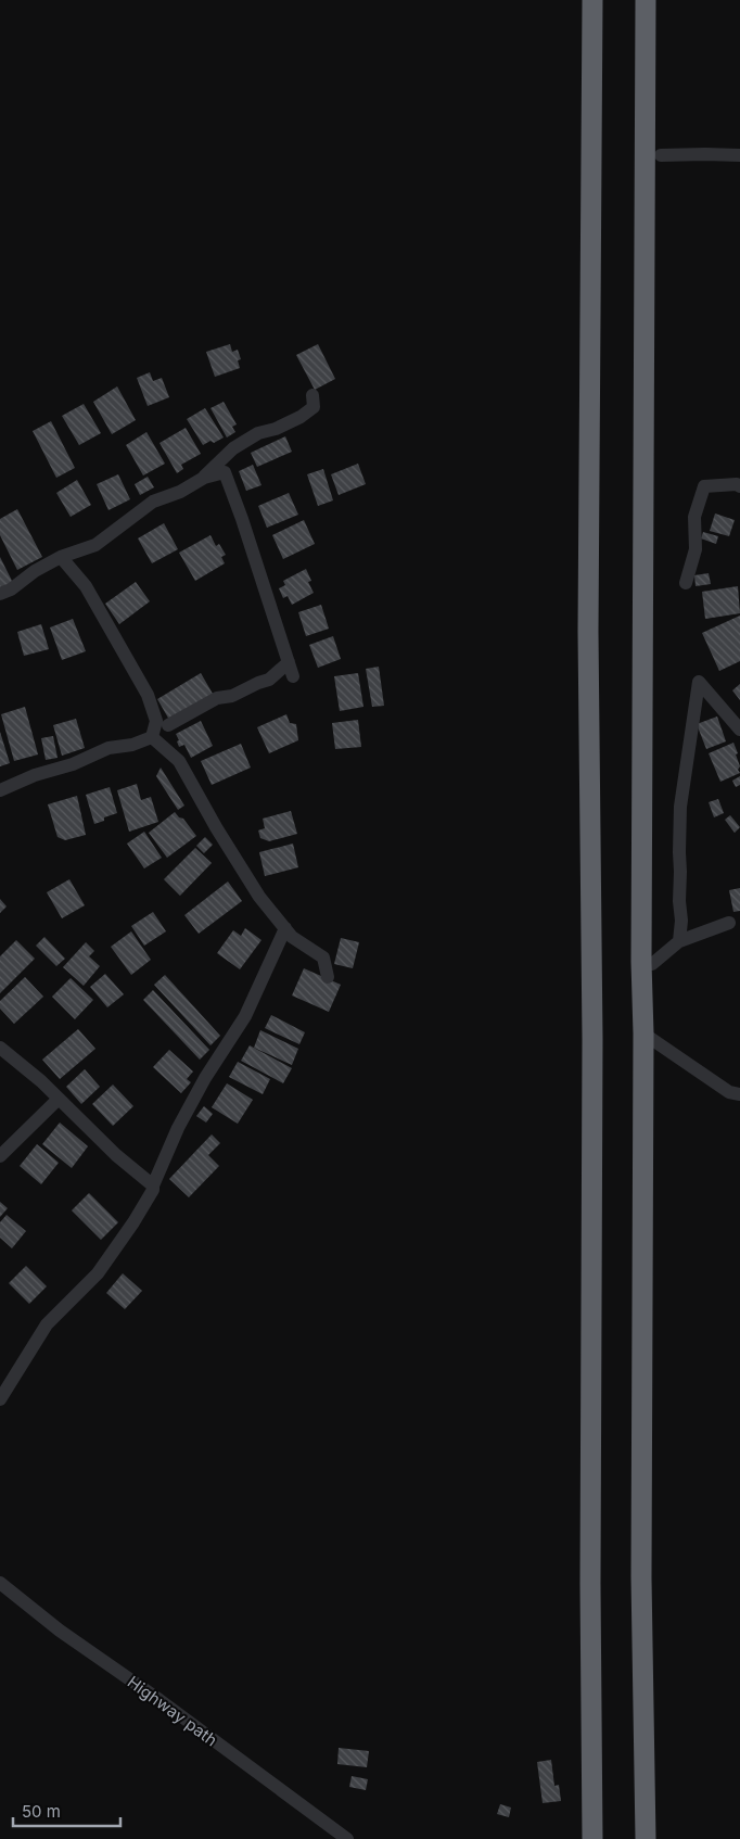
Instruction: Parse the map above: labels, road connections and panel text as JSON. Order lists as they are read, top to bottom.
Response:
{
  "streets": {
    "street": ["Highway path"]
  },
  "scale_bar": "50 m"
}
